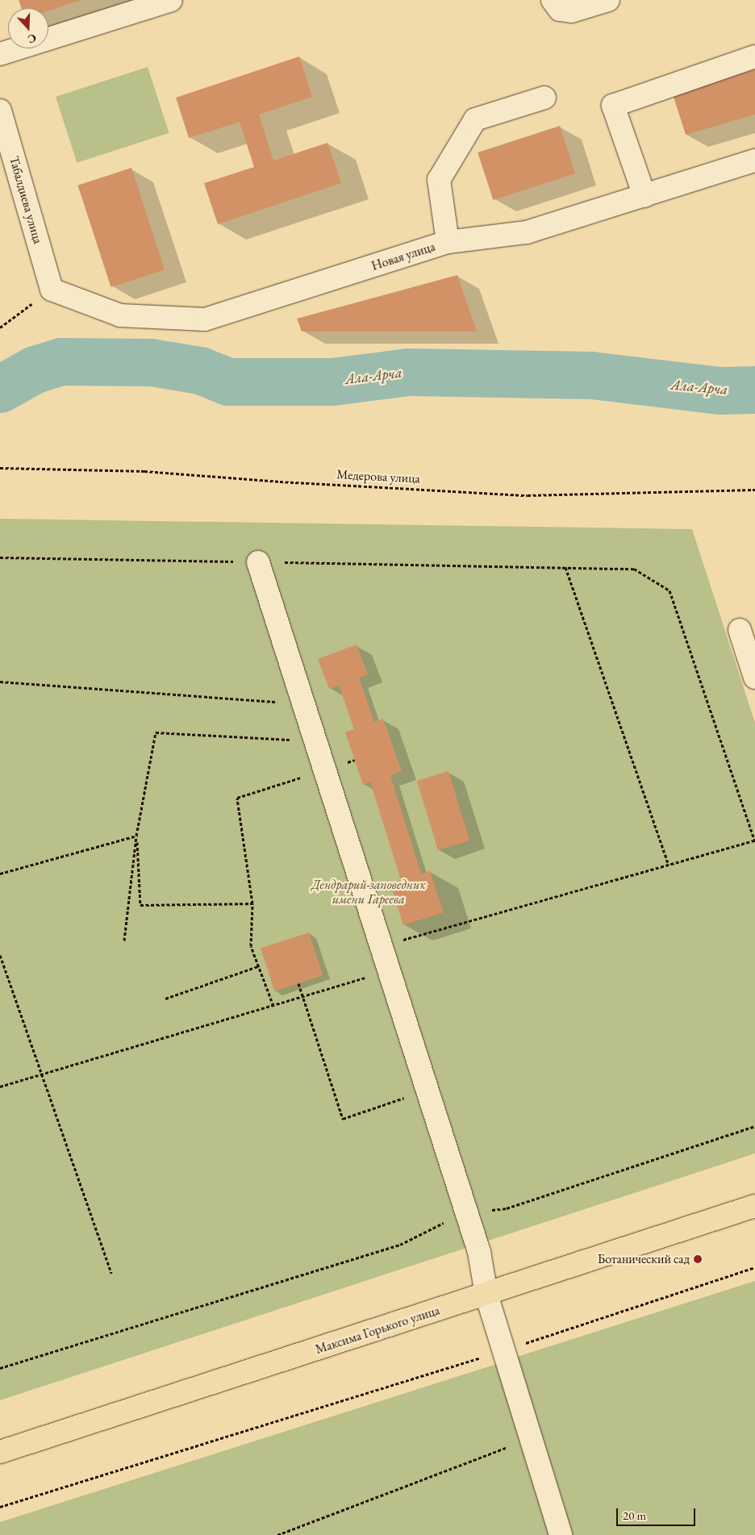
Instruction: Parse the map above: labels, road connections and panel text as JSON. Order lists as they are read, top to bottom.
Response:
{
  "streets": {
    "main road": ["Максима Горького улица"],
    "street": ["Табалдиева улица", "Новая улица"],
    "path": ["Медерова улица"]
  },
  "crossings": [
    ["Табалдиева улица", "Новая улица"]
  ],
  "water": ["Ала-Арча"],
  "parks": ["Дендрарий-заповедник имени Гареева"],
  "places": ["Ботанический сад"],
  "scale_bar": "20 m",
  "north": "bottom"
}
